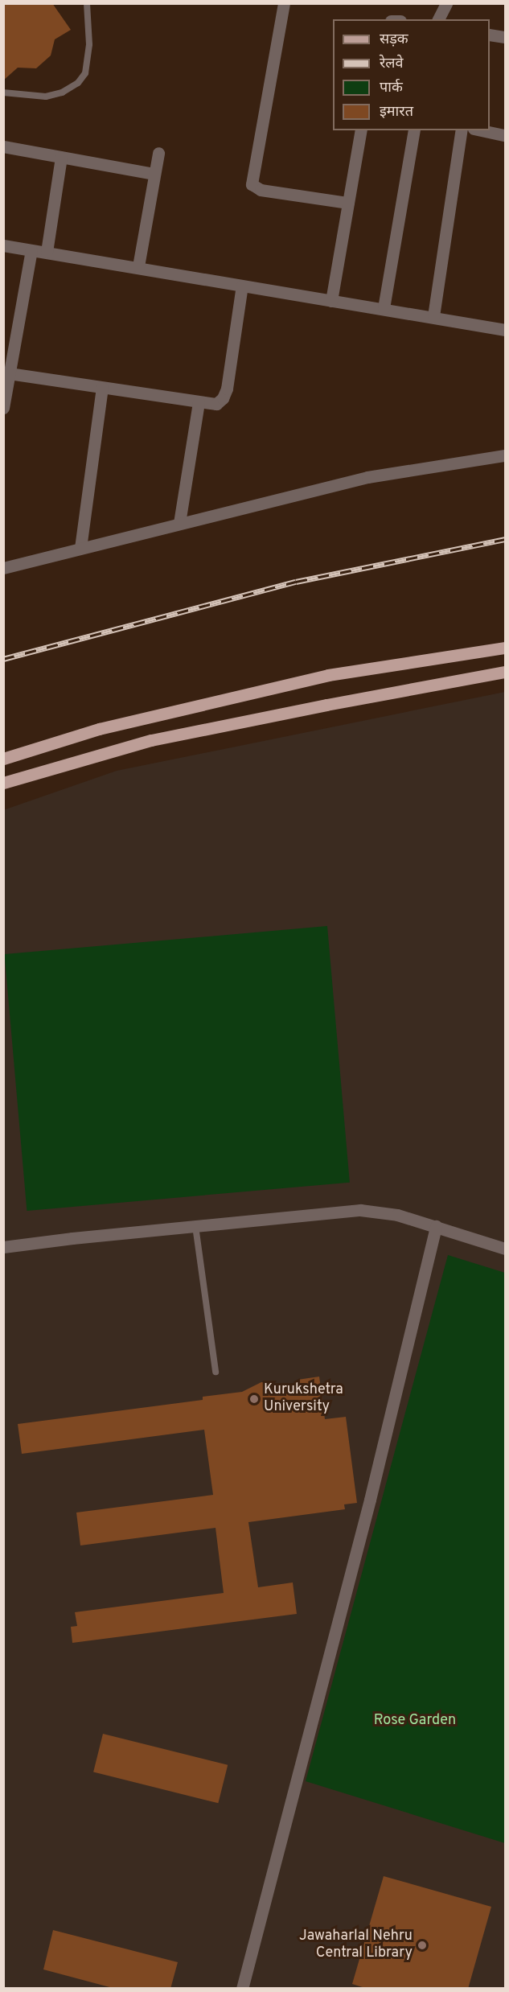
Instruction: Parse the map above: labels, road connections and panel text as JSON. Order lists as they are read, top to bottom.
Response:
{
  "parks": ["Rose Garden"],
  "places": ["Kurukshetra University", "Jawaharlal Nehru Central Library"],
  "legend": [
    "सड़क",
    "रेलवे",
    "पार्क",
    "इमारत"
  ]
}
